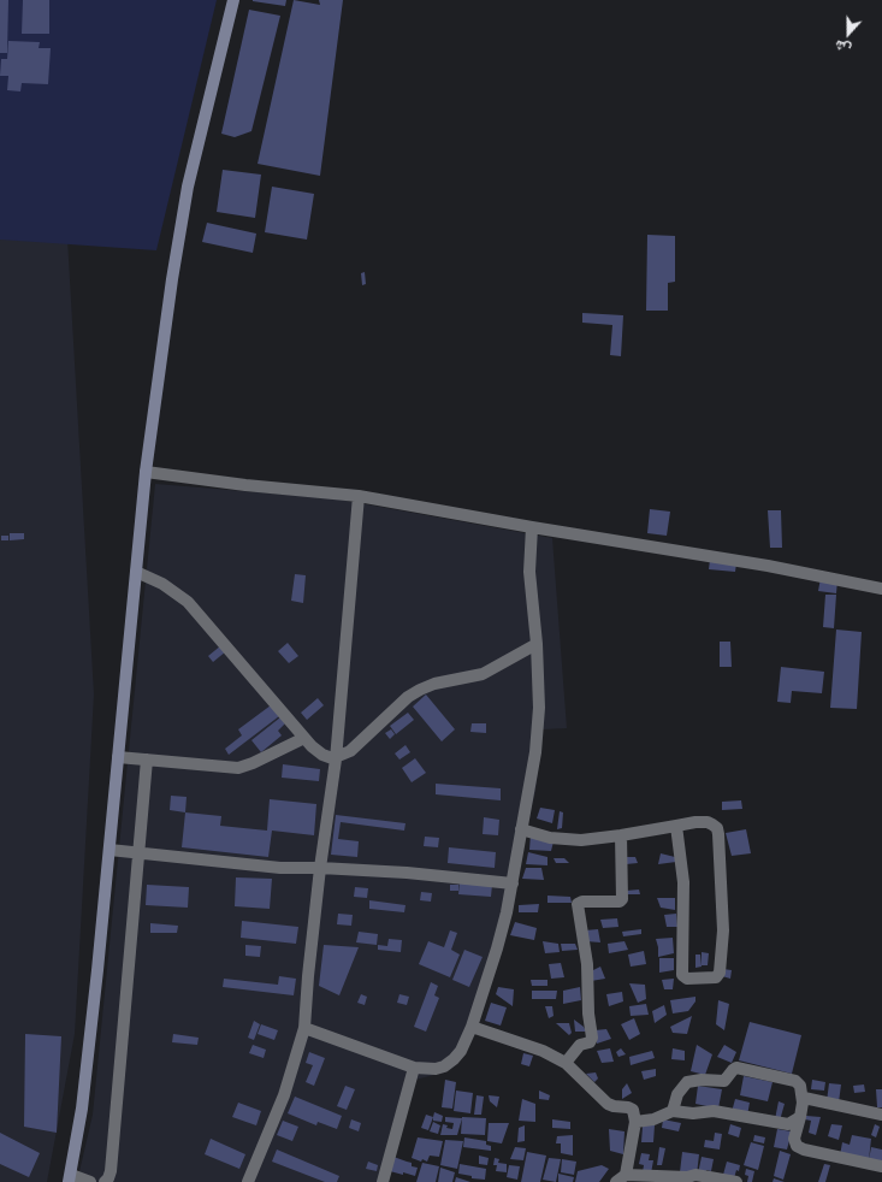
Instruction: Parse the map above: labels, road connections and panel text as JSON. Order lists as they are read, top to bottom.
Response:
{
  "north": "bottom"
}
